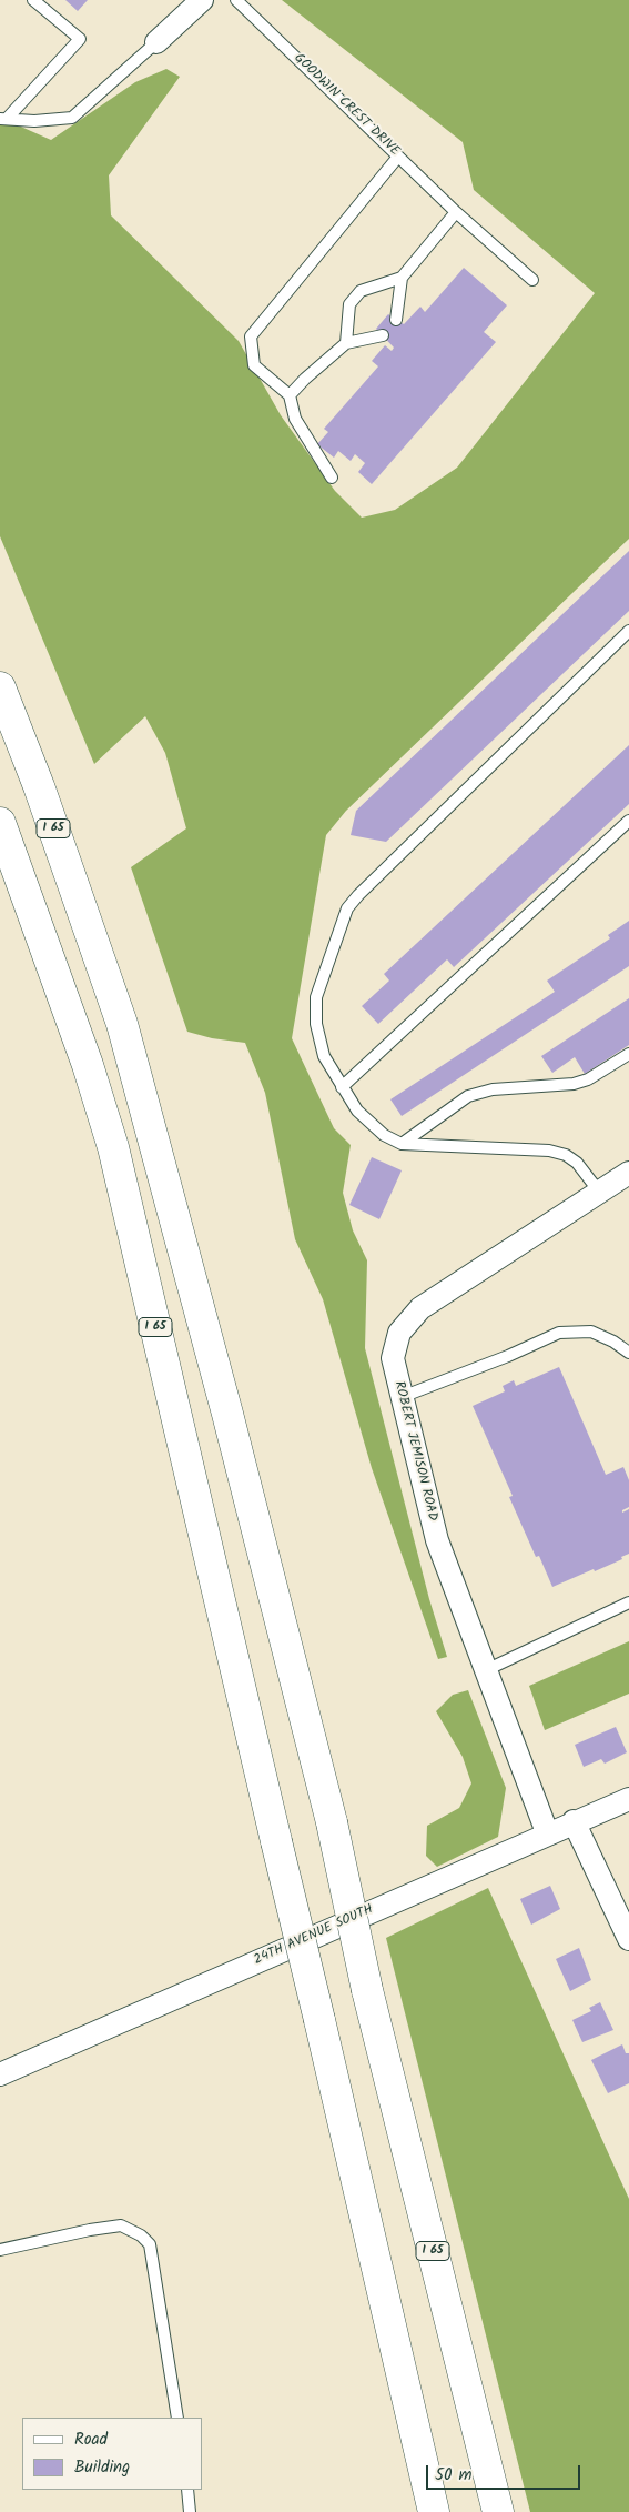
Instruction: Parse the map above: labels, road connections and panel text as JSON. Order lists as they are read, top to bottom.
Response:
{
  "streets": {
    "highway": ["I 65"],
    "street": ["ROBERT JEMISON ROAD", "24TH AVENUE SOUTH"],
    "lane": ["GOODWIN CREST DRIVE"]
  },
  "crossings": [
    ["ROBERT JEMISON ROAD", "24TH AVENUE SOUTH"]
  ],
  "legend": ["Road", "Building"],
  "scale_bar": "50 m"
}
